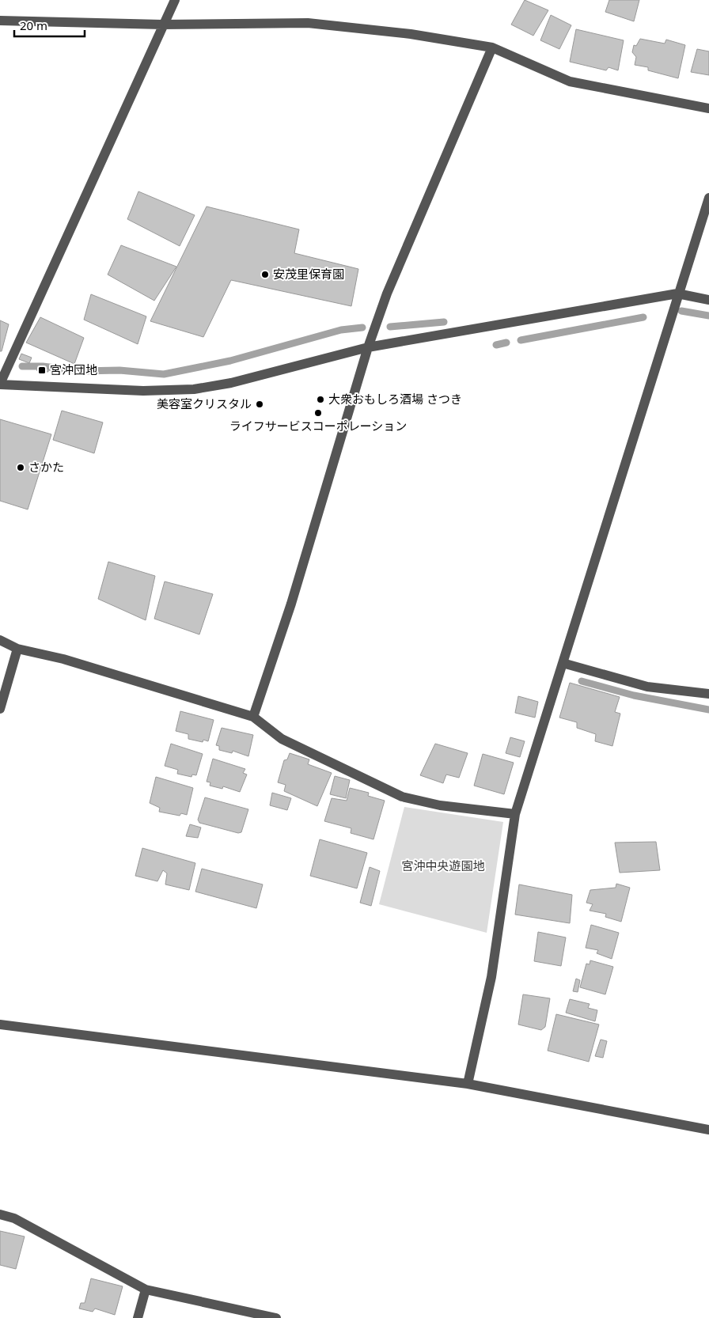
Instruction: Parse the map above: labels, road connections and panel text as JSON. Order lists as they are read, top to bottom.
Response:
{
  "parks": ["宮沖中央遊園地"],
  "places": {
    "other": [
      "安茂里保育園",
      "大衆おもしろ酒場 さつき",
      "美容室クリスタル",
      "ライフサービスコーポレーション",
      "さかた"
    ],
    "transit": ["宮沖団地"]
  },
  "scale_bar": "20 m"
}
